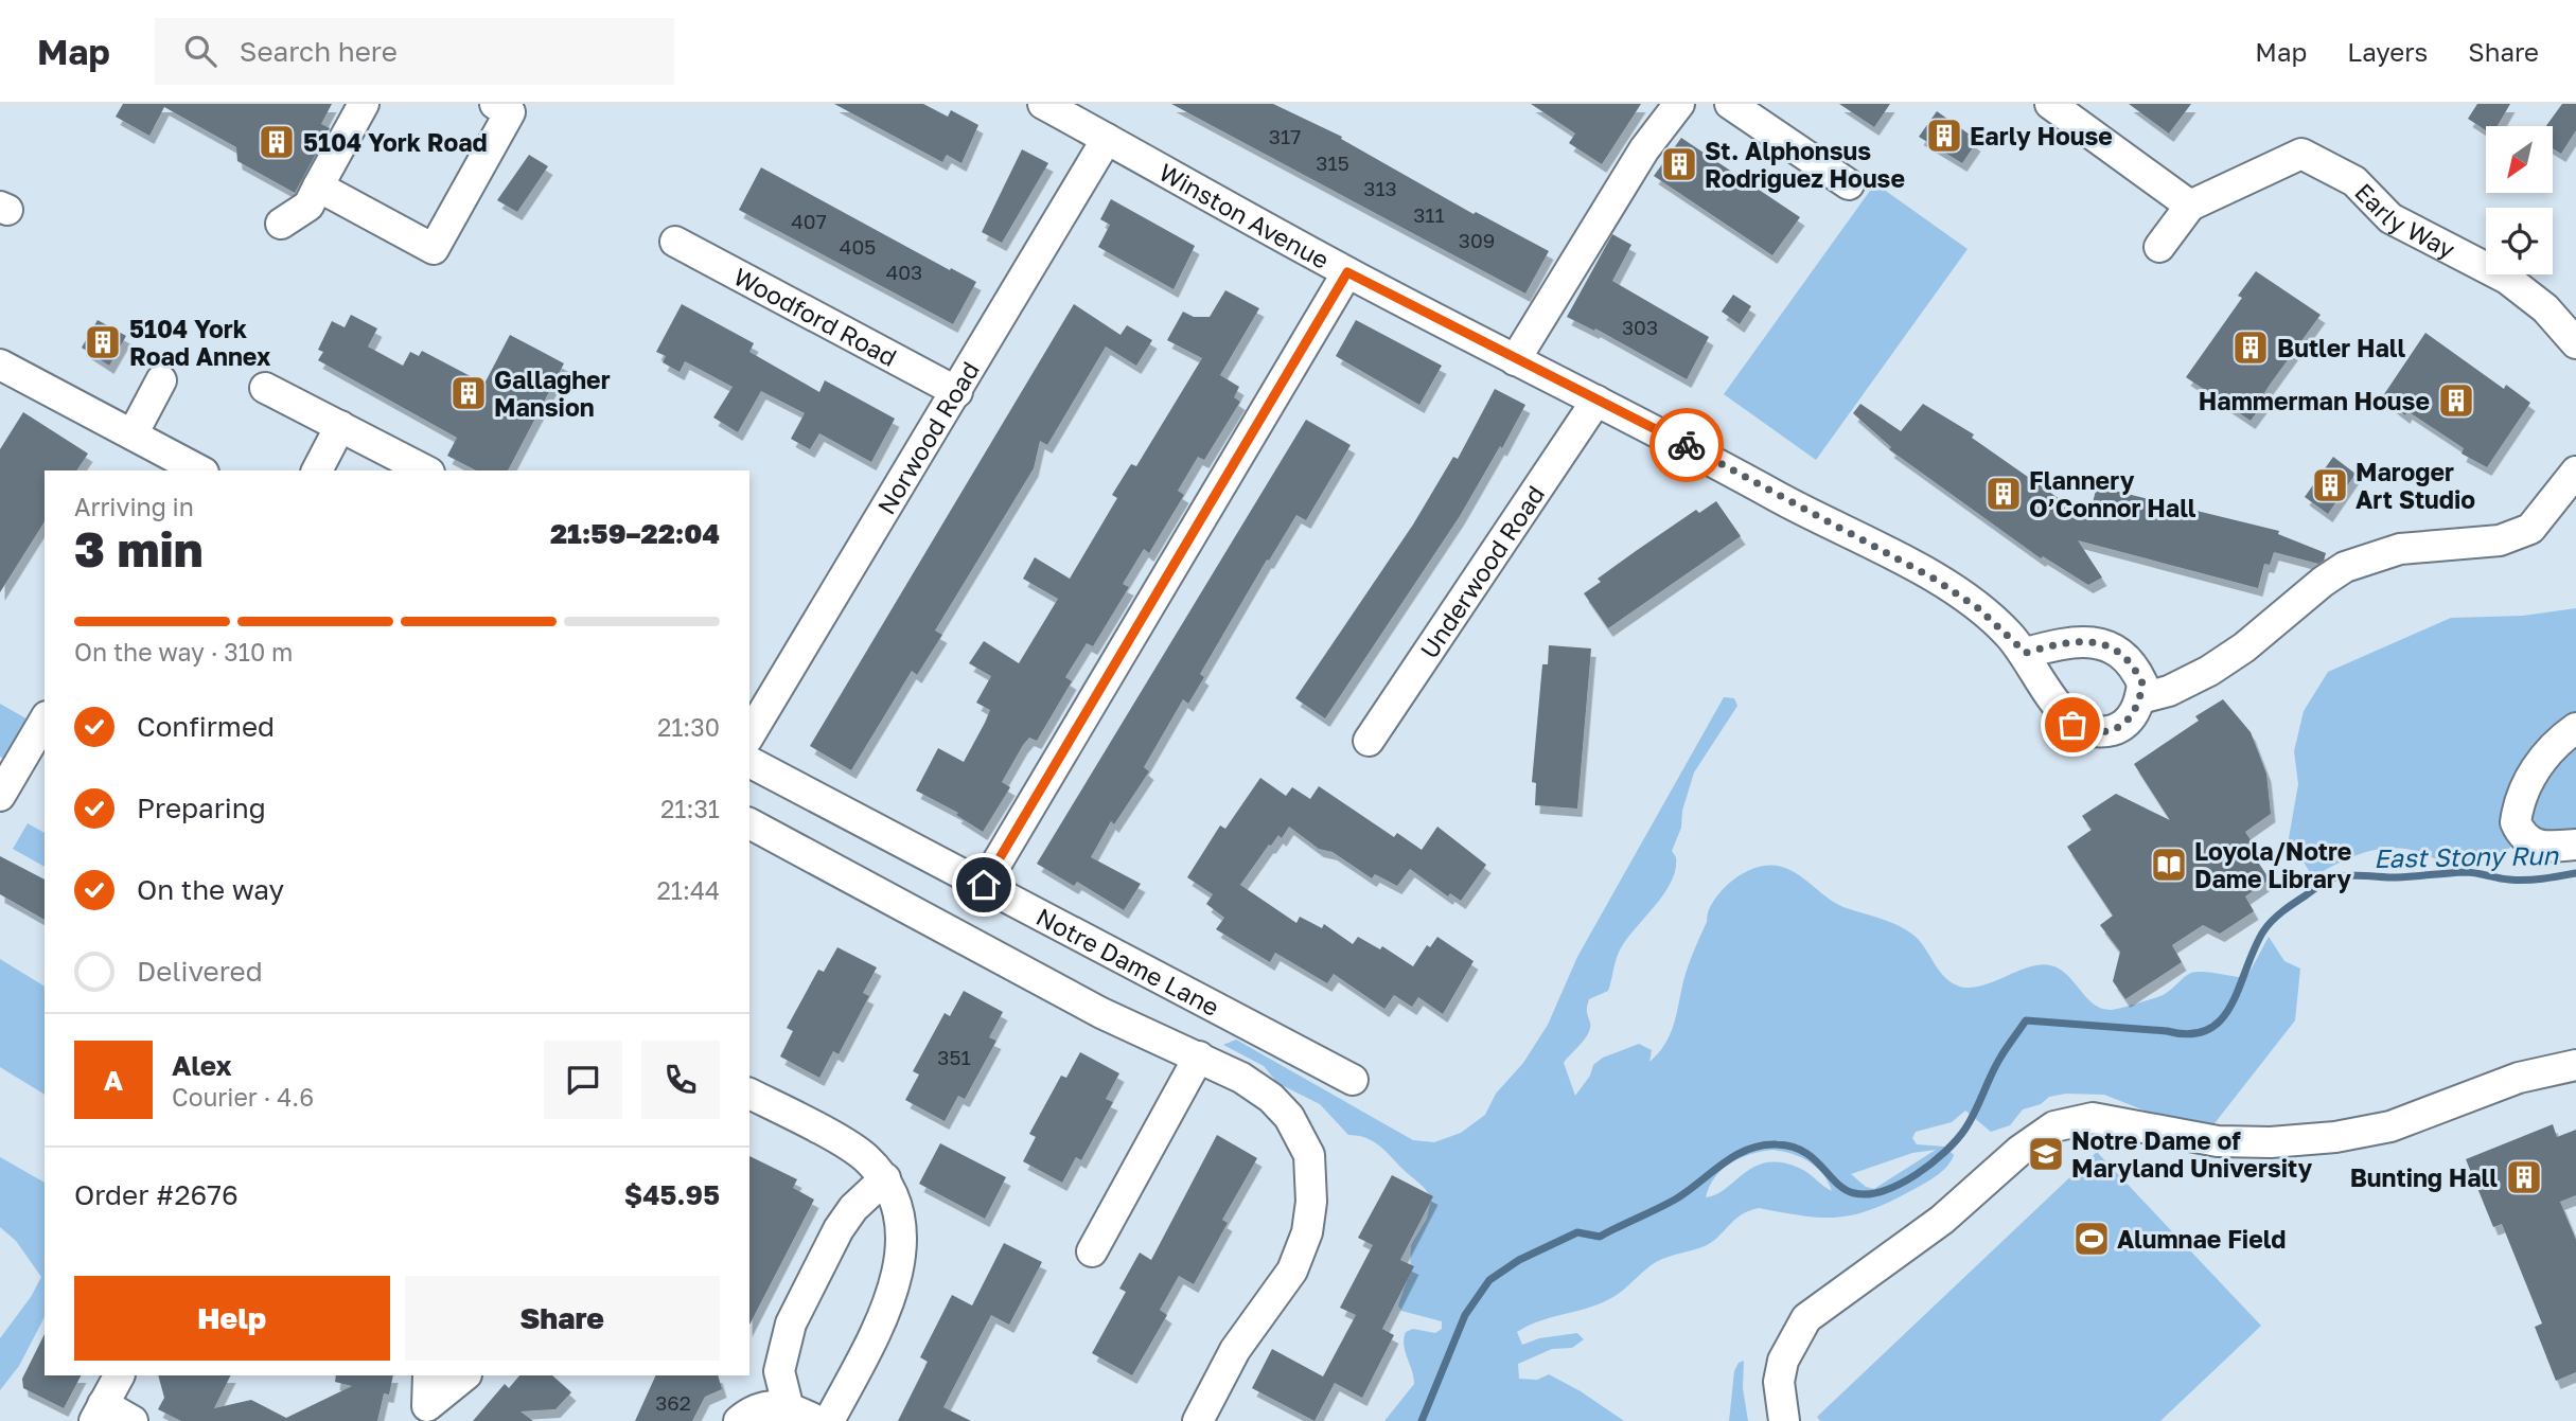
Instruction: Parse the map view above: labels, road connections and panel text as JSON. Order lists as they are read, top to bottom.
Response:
{
  "streets": {
    "street": [
      "Winston Avenue",
      "Early Way",
      "Woodford Road",
      "Norwood Road",
      "Underwood Road",
      "Notre Dame Lane"
    ]
  },
  "crossings": [
    ["Winston Avenue", "Norwood Road"],
    ["Winston Avenue", "Underwood Road"],
    ["Woodford Road", "Norwood Road"]
  ],
  "water": ["East Stony Run"],
  "places": {
    "building": [
      "Early House",
      "5104 York Road",
      "St. Alphonsus Rodriguez House",
      "5104 York Road Annex",
      "Butler Hall",
      "Gallagher Mansion",
      "Hammerman House",
      "Maroger Art Studio",
      "Flannery O’Connor Hall",
      "Bunting Hall"
    ],
    "library": ["Loyola/Notre Dame Library"],
    "school or university": ["Notre Dame of Maryland University"],
    "sports": ["Alumnae Field"]
  },
  "house_numbers": [
    "317",
    "315",
    "313",
    "311",
    "407",
    "309",
    "405",
    "403",
    "303",
    "351",
    "362"
  ],
  "north": "bottom left",
  "page": {
    "header": "Map",
    "search": "Search here",
    "nav": ["Map", "Layers", "Share"],
    "heading": ["3 min", "Arriving in", "21:59–22:04"],
    "panel": [
      "Alex",
      "Courier · 4.6",
      "Order #2676",
      "$45.95"
    ],
    "bar": "On the way · 310 m",
    "list": [
      ["Confirmed", "21:30"],
      ["Preparing", "21:31"],
      ["On the way", "21:44"],
      "Delivered"
    ],
    "round": "A",
    "buttons": ["Help", "Share"]
  }
}
